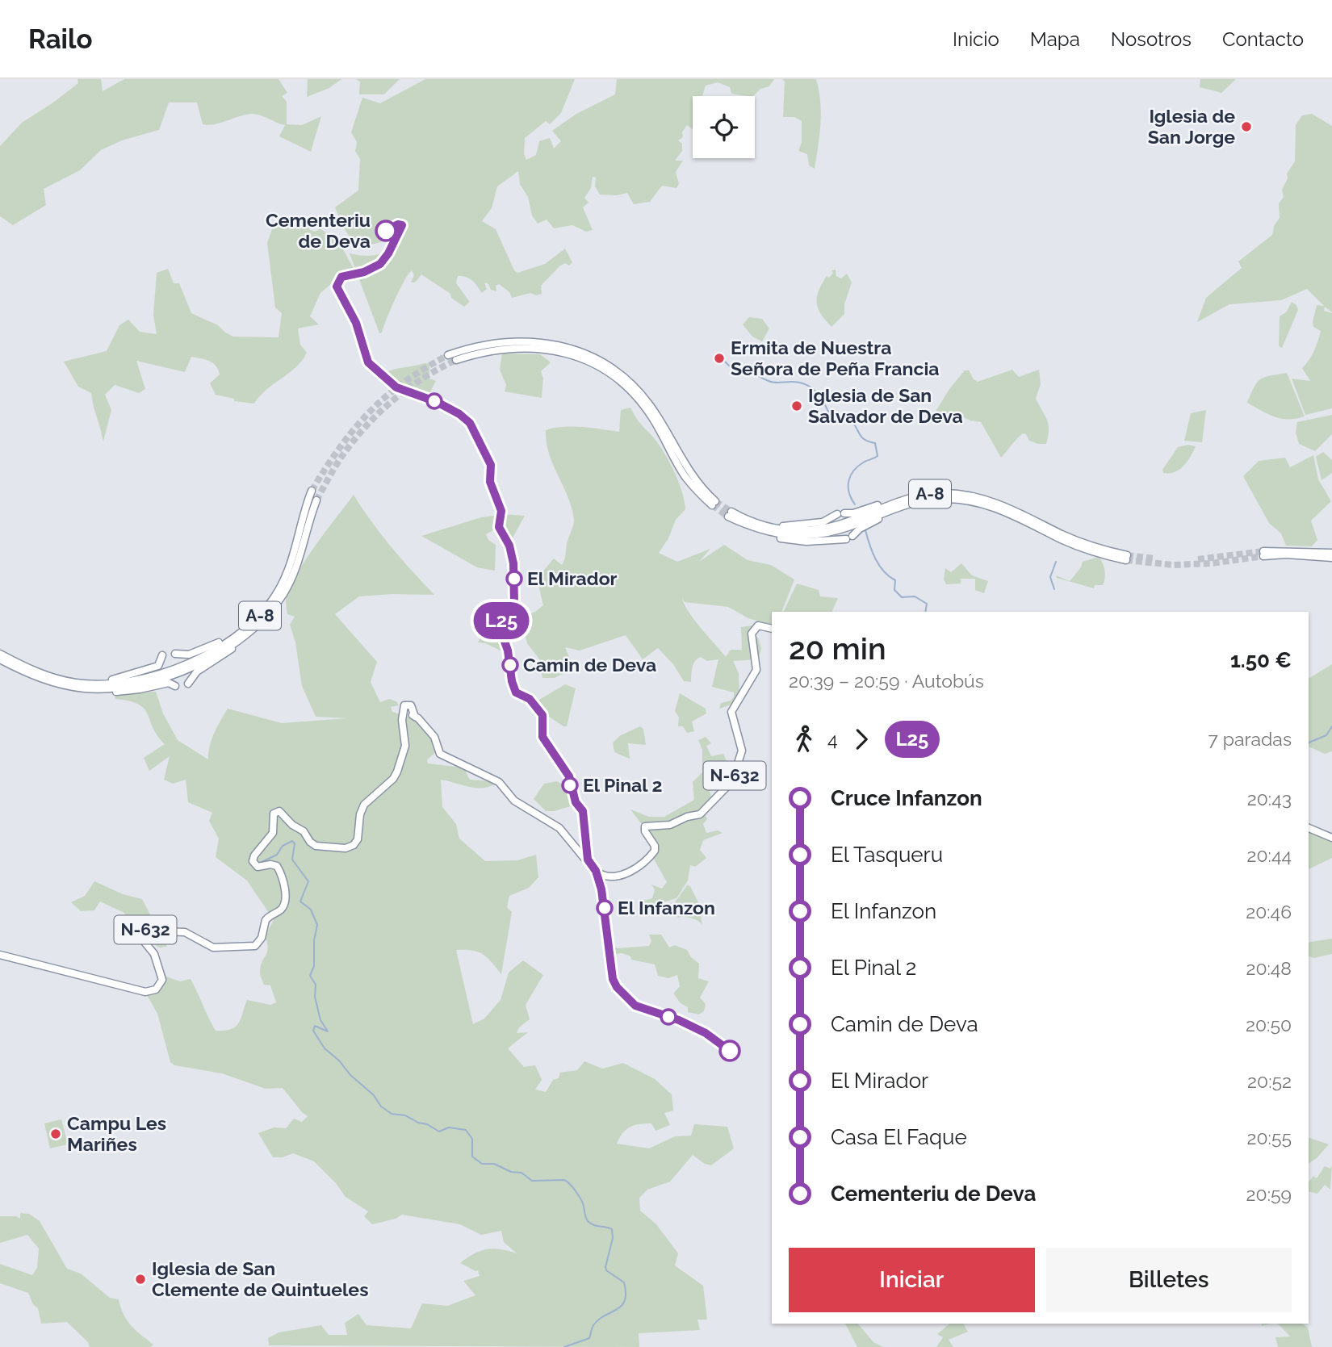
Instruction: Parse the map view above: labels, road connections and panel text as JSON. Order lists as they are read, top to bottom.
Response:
{
  "streets": {
    "highway": ["A-8", "N-632"]
  },
  "places": [
    "Iglesia de San Jorge",
    "Cementeriu de Deva",
    "Ermita de Nuestra Señora de Peña Francia",
    "Iglesia de San Salvador de Deva",
    "El Mirador",
    "Camin de Deva",
    "El Pinal 2",
    "El Infanzon",
    "Campu Les Mariñes",
    "Iglesia de San Clemente de Quintueles"
  ],
  "lines": ["bus line L25"],
  "page": {
    "header": "Railo",
    "nav": [
      "Inicio",
      "Mapa",
      "Nosotros",
      "Contacto"
    ],
    "on_map": "L25",
    "heading": ["20 min", "20:39 – 20:59 · Autobús", "1.50 €"],
    "legs": ["4", "L25", "7 paradas"],
    "list": [
      {
        "name": "Cruce Infanzon",
        "value": "20:43"
      },
      {
        "name": "El Tasqueru",
        "value": "20:44"
      },
      {
        "name": "El Infanzon",
        "value": "20:46"
      },
      {
        "name": "El Pinal 2",
        "value": "20:48"
      },
      {
        "name": "Camin de Deva",
        "value": "20:50"
      },
      {
        "name": "El Mirador",
        "value": "20:52"
      },
      {
        "name": "Casa El Faque",
        "value": "20:55"
      },
      {
        "name": "Cementeriu de Deva",
        "value": "20:59"
      }
    ],
    "buttons": ["Iniciar", "Billetes"]
  }
}
